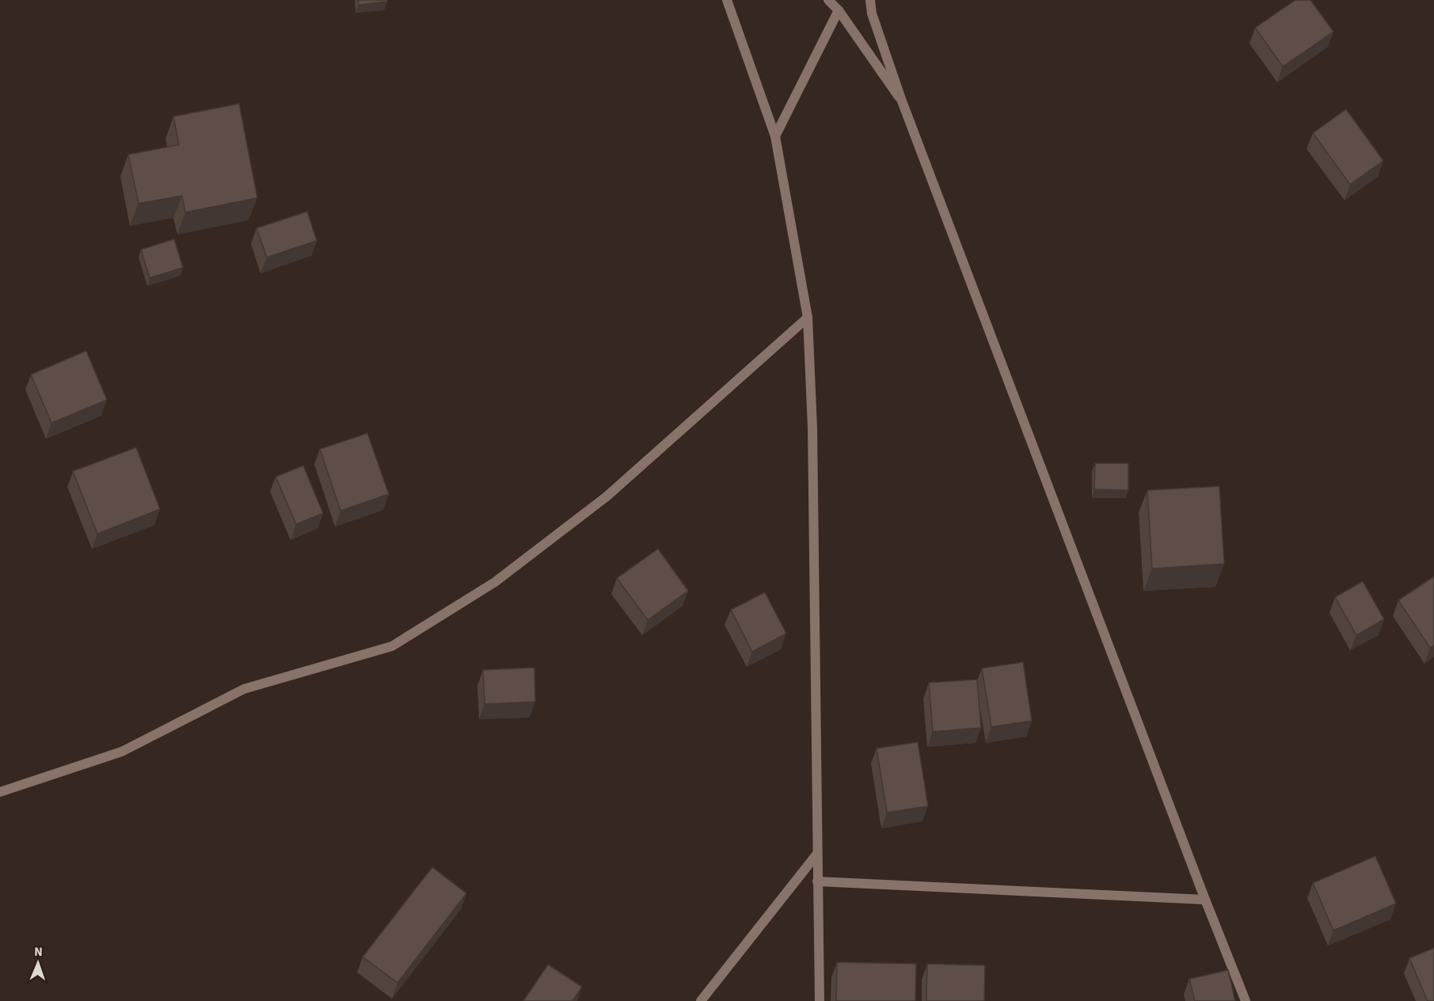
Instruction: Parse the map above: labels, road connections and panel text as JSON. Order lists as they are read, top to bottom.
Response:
{
  "north": "top"
}
